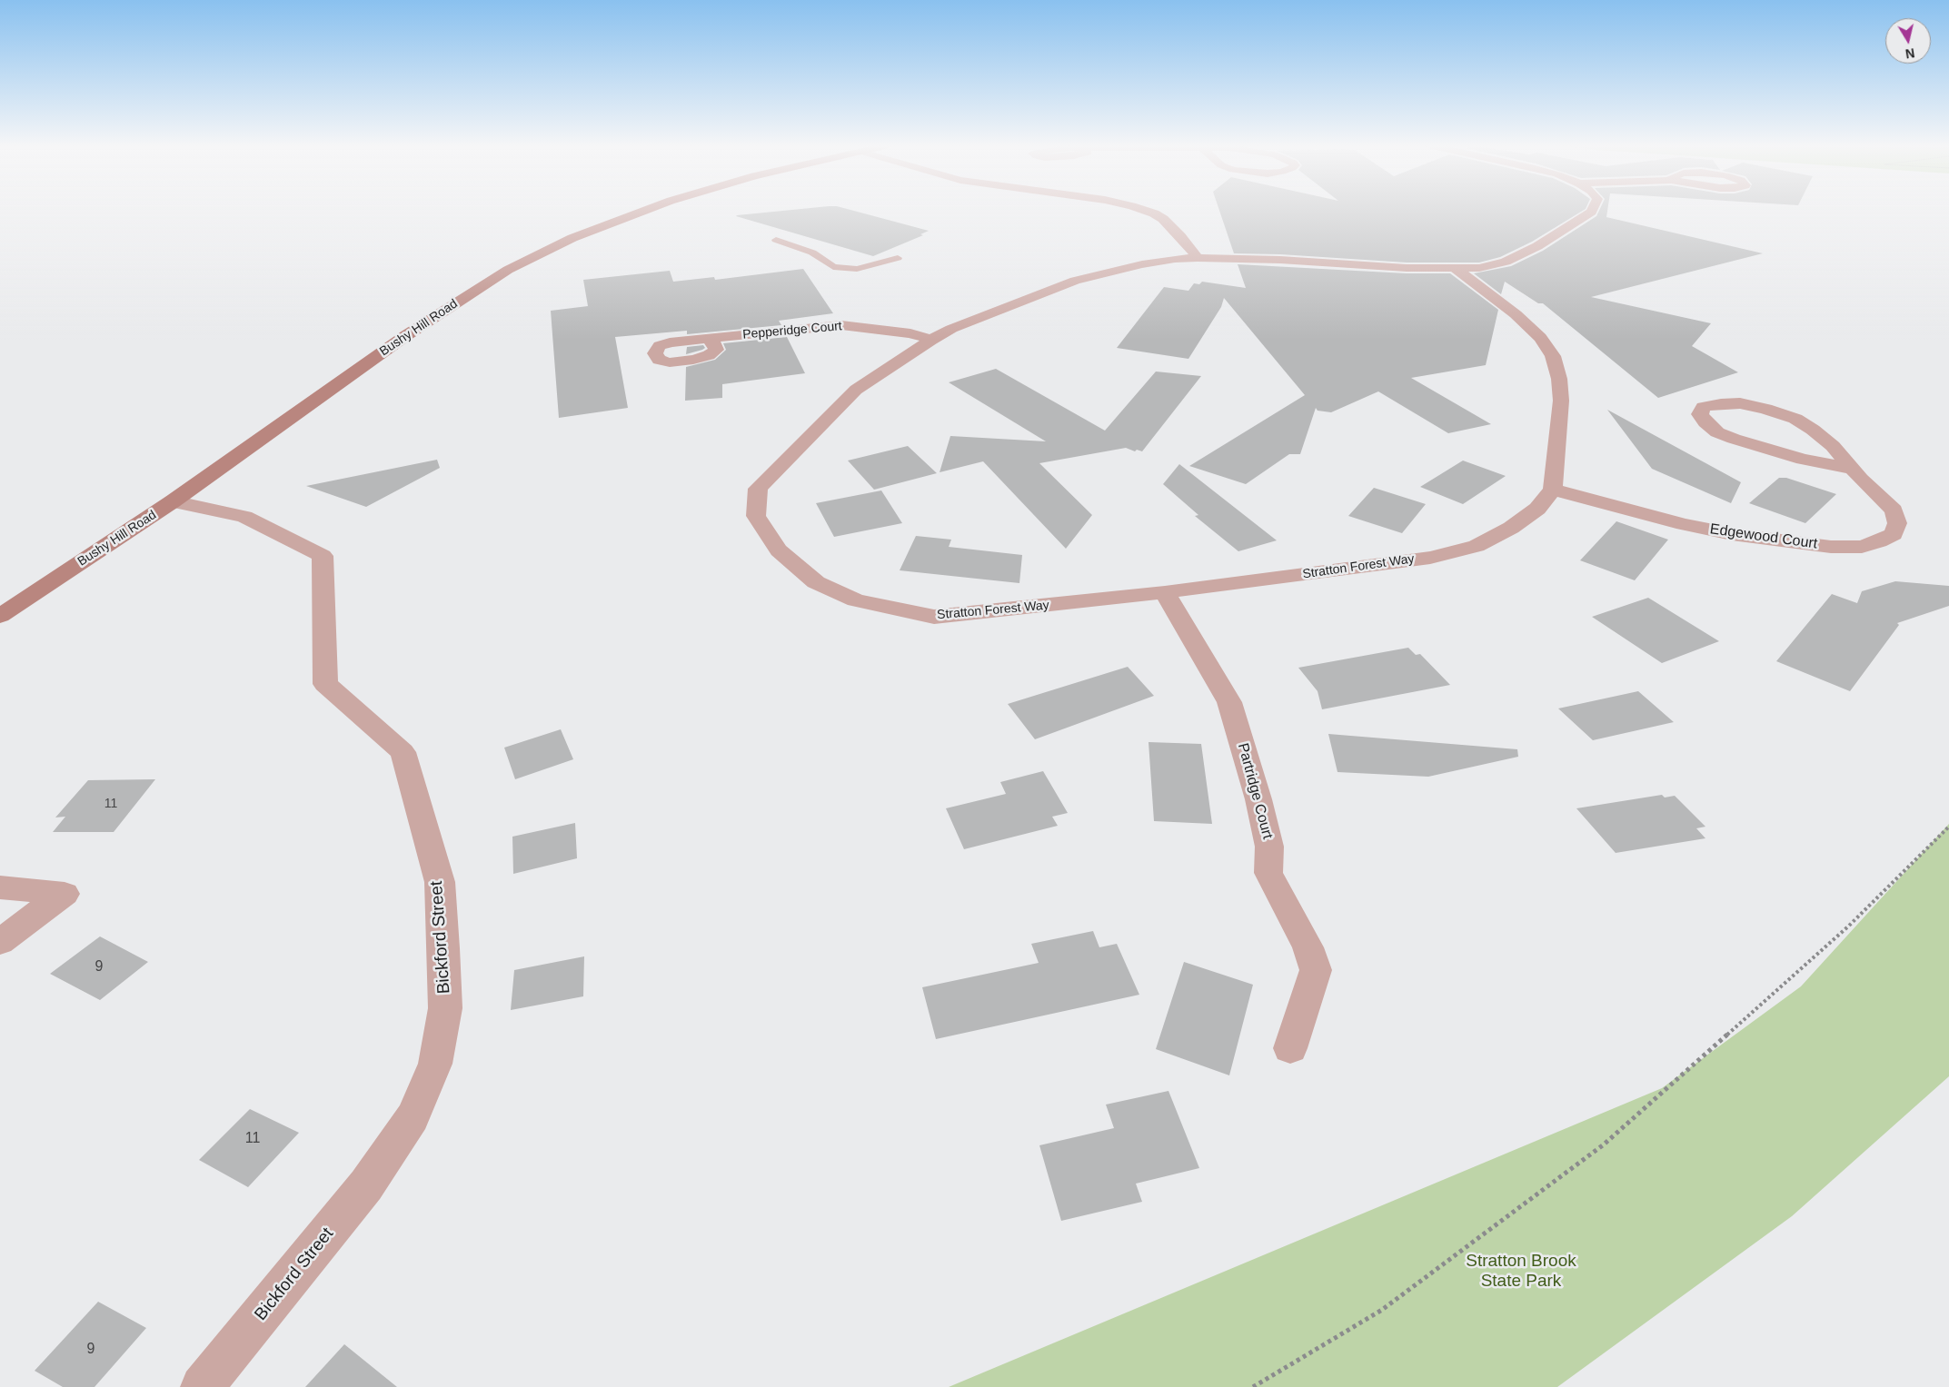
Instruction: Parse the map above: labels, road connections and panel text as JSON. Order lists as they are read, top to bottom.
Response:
{
  "streets": {
    "main road": ["Bushy Hill Road"],
    "street": [
      "Pepperidge Court",
      "Edgewood Court",
      "Stratton Forest Way",
      "Partridge Court",
      "Bickford Street"
    ]
  },
  "crossings": [
    ["Bushy Hill Road", "Bickford Street"],
    ["Pepperidge Court", "Stratton Forest Way"],
    ["Edgewood Court", "Stratton Forest Way"],
    ["Stratton Forest Way", "Partridge Court"]
  ],
  "parks": ["Stratton Brook State Park"],
  "house_numbers": [
    "11",
    "9",
    "11",
    "9"
  ],
  "north": "bottom"
}
